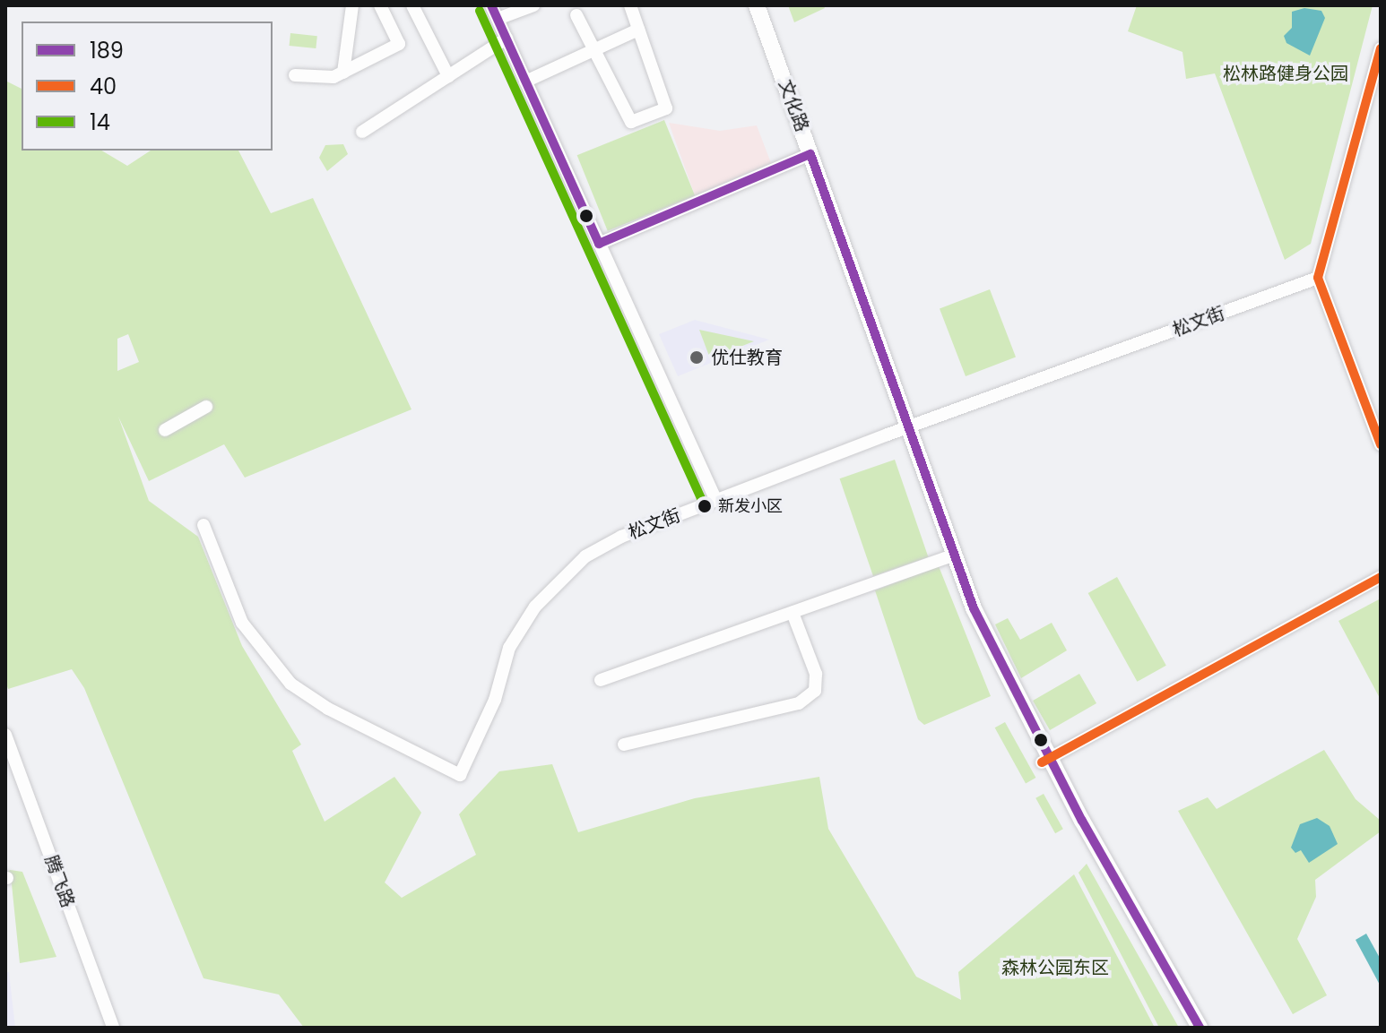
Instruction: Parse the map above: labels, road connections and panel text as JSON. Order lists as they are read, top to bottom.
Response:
{
  "streets": {
    "main road": ["文化路"],
    "street": ["松文街", "腾飞路"]
  },
  "crossings": [
    ["文化路", "松文街"]
  ],
  "parks": ["松林路健身公园", "森林公园东区"],
  "places": ["优仕教育", "新发小区"],
  "lines": ["transit line 189", "transit line 14", "transit line 40"],
  "legend": ["189", "40", "14"]
}
